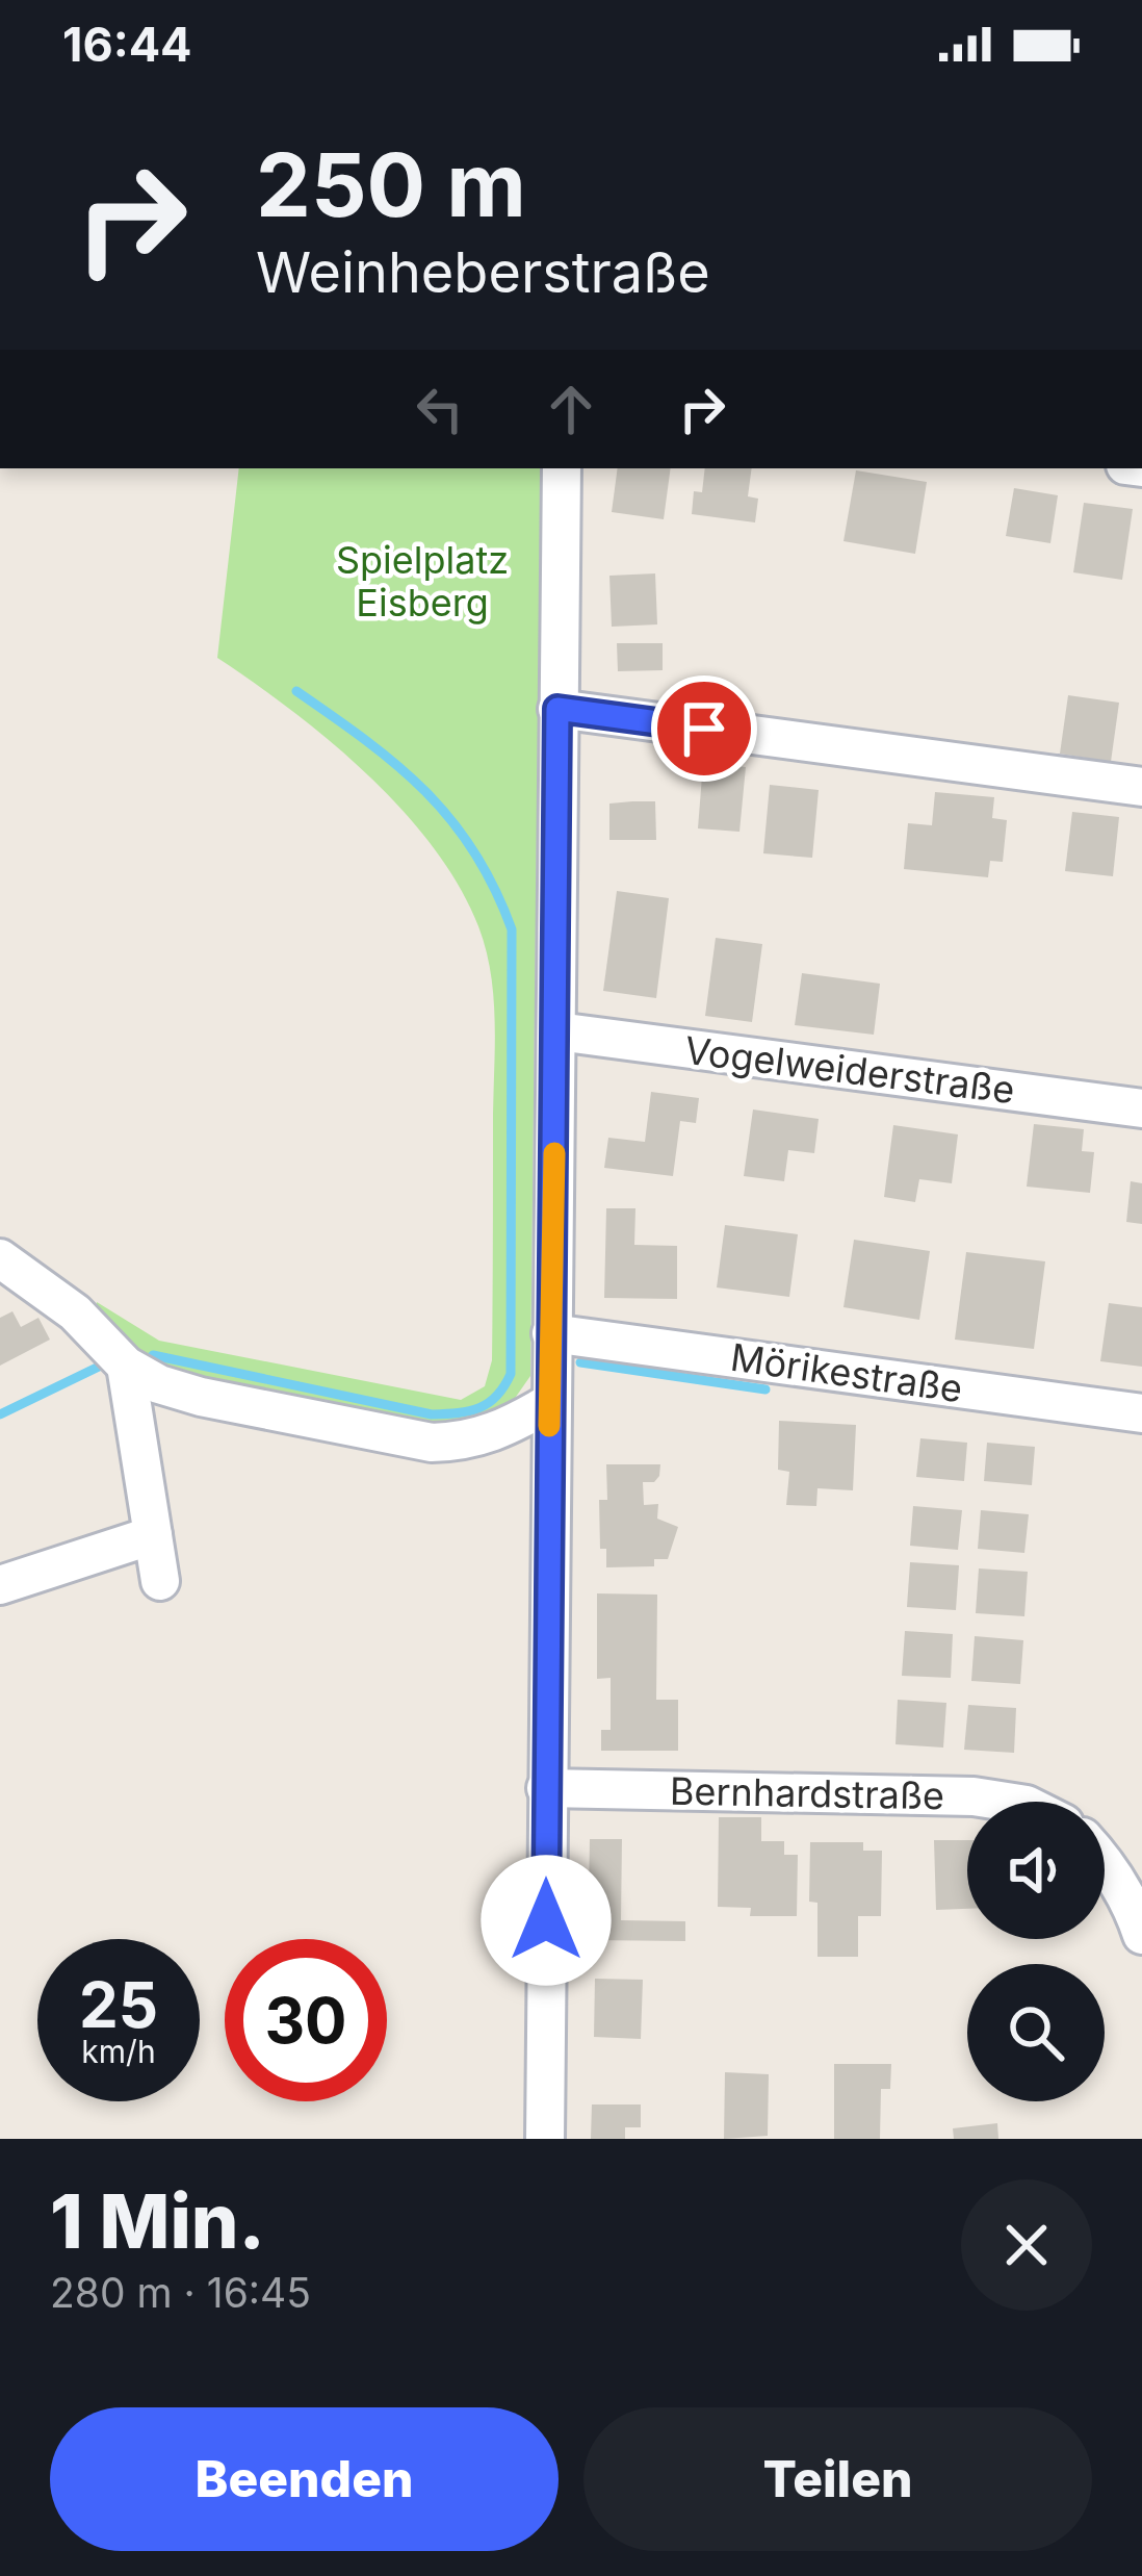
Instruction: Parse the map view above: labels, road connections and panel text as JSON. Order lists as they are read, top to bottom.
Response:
{
  "streets": {
    "street": ["Vogelweiderstraße", "Mörikestraße", "Bernhardstraße"]
  },
  "parks": ["Spielplatz Eisberg"],
  "page": {
    "status": "16:44",
    "turn": ["250 m", "Weinheberstraße"],
    "speed": "25 km/h",
    "limit": "30",
    "heading": ["1 Min.", "280 m · 16:45"],
    "buttons": ["Beenden", "Teilen"]
  }
}
